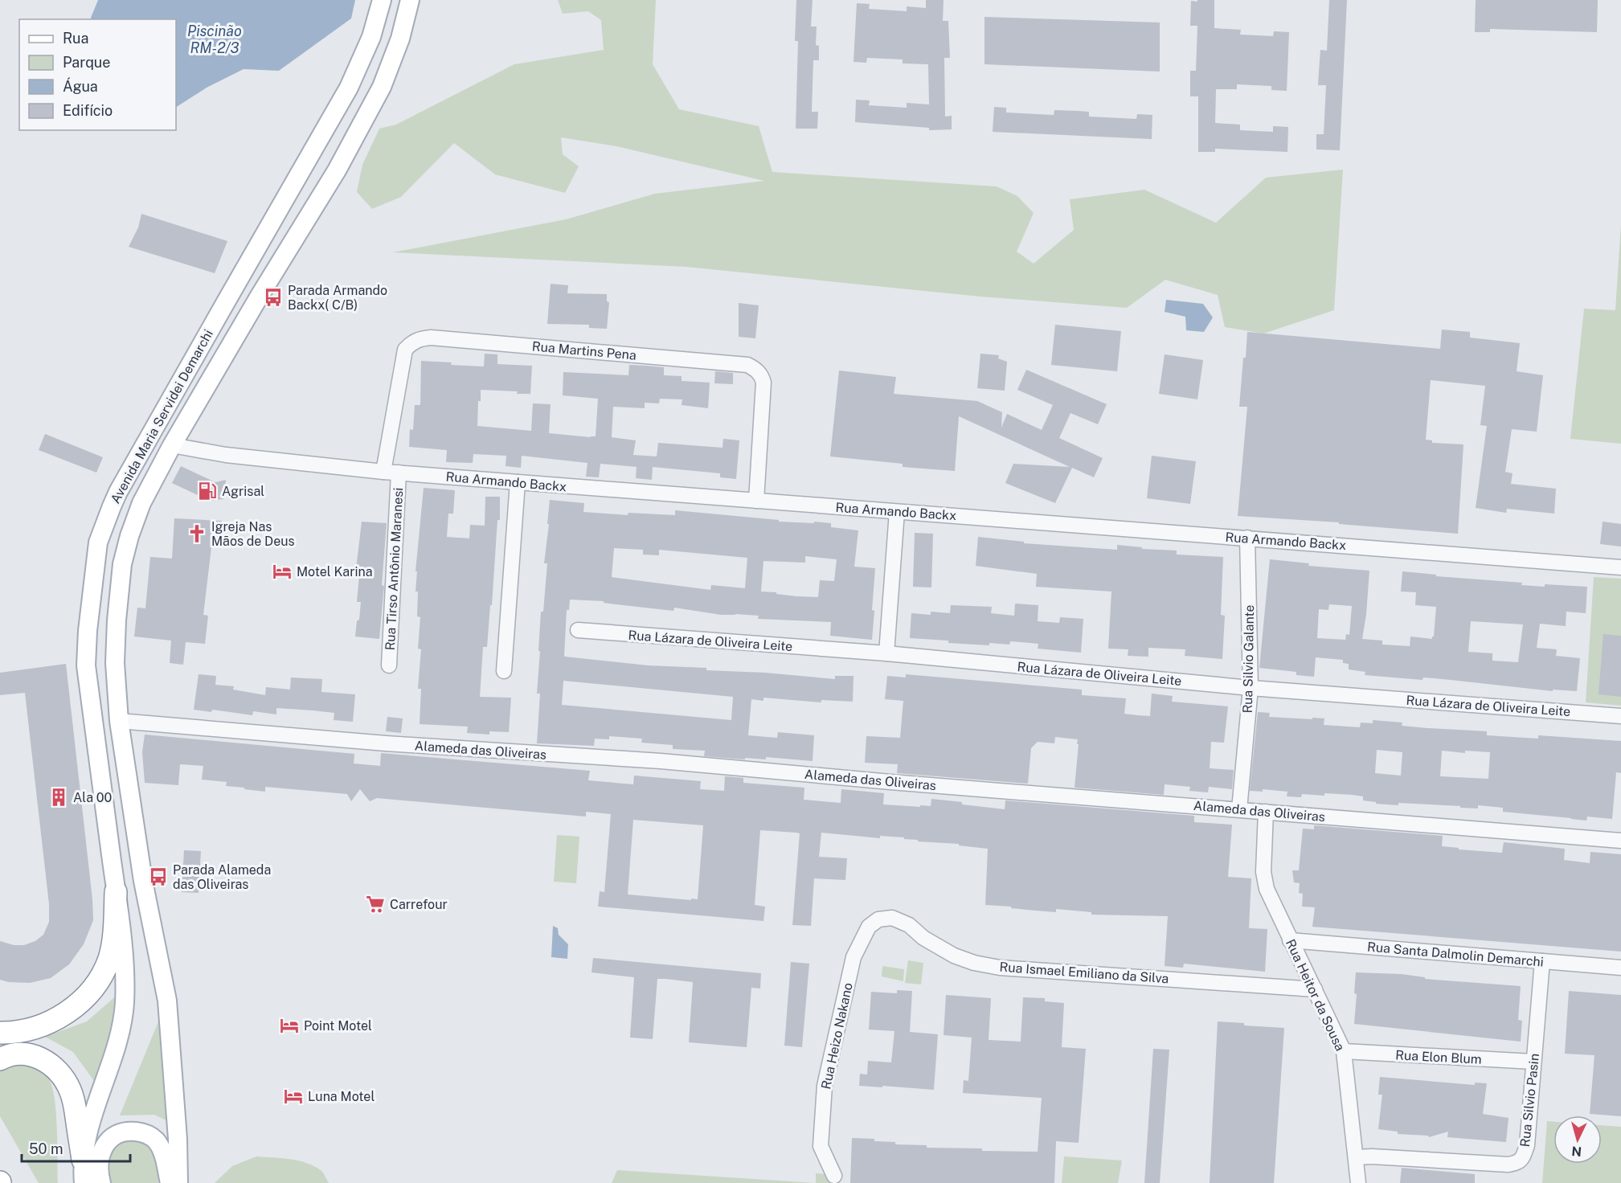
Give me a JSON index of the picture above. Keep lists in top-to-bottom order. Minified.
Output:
{"streets":{"main road":["Avenida Maria Servidei Demarchi"],"street":["Rua Martins Pena","Rua Armando Backx","Rua Tirso Antônio Maranesi","Rua Lázara de Oliveira Leite","Rua Silvio Galante","Alameda das Oliveiras","Rua Santa Dalmolin Demarchi","Rua Ismael Emiliano da Silva","Rua Heitor da Sousa","Rua Heizo Nakano","Rua Elon Blum","Rua Silvio Pasin"]},"crossings":[["Rua Martins Pena","Rua Armando Backx"],["Avenida Maria Servidei Demarchi","Rua Armando Backx"],["Avenida Maria Servidei Demarchi","Alameda das Oliveiras"],["Rua Armando Backx","Rua Tirso Antônio Maranesi"],["Rua Armando Backx","Rua Silvio Galante"],["Rua Lázara de Oliveira Leite","Rua Silvio Galante"],["Rua Silvio Galante","Alameda das Oliveiras"],["Alameda das Oliveiras","Rua Heitor da Sousa"],["Rua Santa Dalmolin Demarchi","Rua Heitor da Sousa"],["Rua Santa Dalmolin Demarchi","Rua Silvio Pasin"],["Rua Ismael Emiliano da Silva","Rua Heitor da Sousa"],["Rua Ismael Emiliano da Silva","Rua Heizo Nakano"],["Rua Heitor da Sousa","Rua Elon Blum"],["Rua Heitor da Sousa","Rua Silvio Pasin"],["Rua Elon Blum","Rua Silvio Pasin"]],"water":["Piscinão RM-2/3"],"places":{"bus stop":["Parada Armando Backx( C/B)","Parada Alameda das Oliveiras"],"fuel station":["Agrisal"],"church":["Igreja Nas Mãos de Deus"],"hotel":["Motel Karina","Point Motel","Luna Motel"],"building":["Ala 00"],"supermarket":["Carrefour"]},"legend":["Rua","Parque","Água","Edifício"],"scale_bar":"50 m","north":"bottom"}
